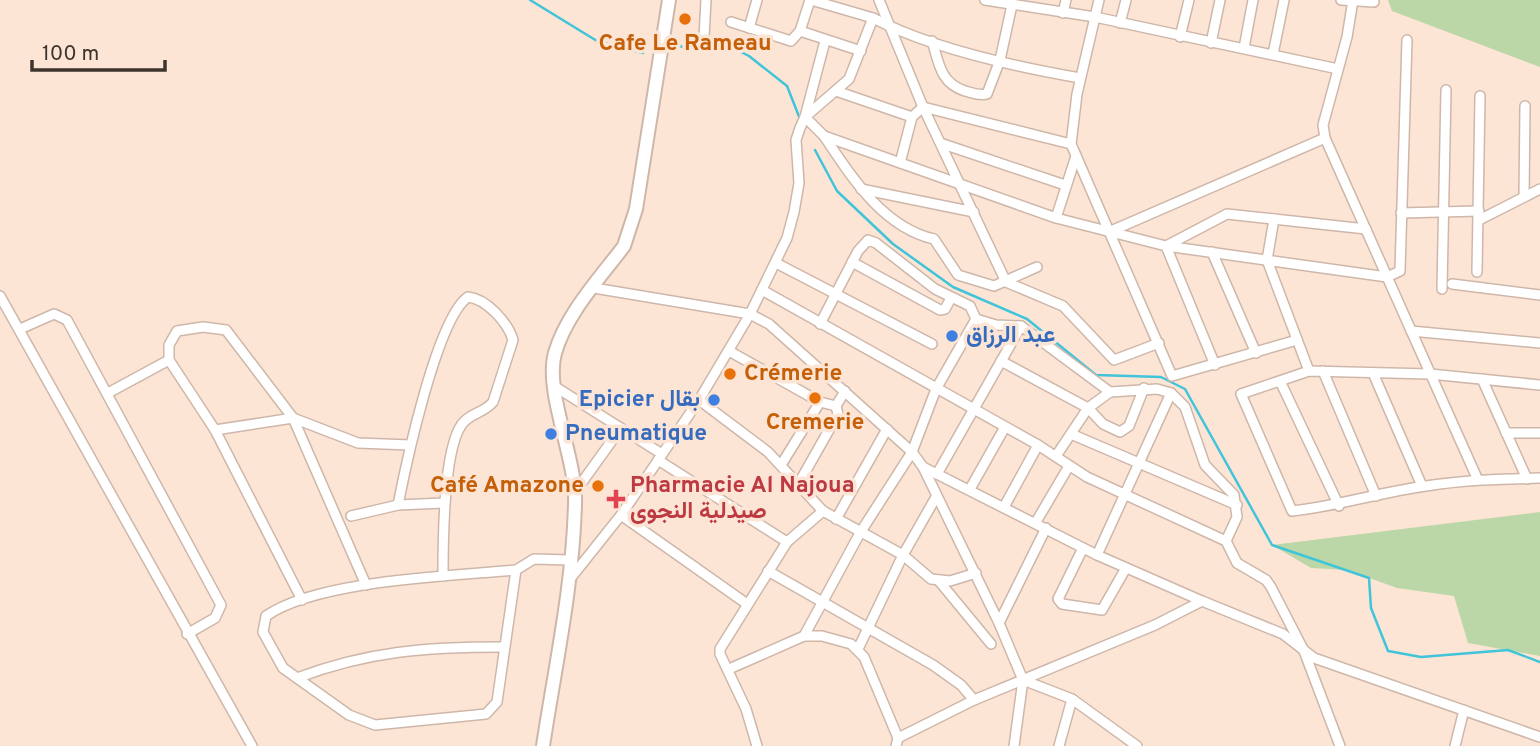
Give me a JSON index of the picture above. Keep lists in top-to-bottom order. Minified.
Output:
{"places":{"other":["Cafe Le Rameau","عبد الرزاق","Crémerie","Cremerie","Epicier بقال","Pneumatique","Café Amazone"],"health":["Pharmacie Al Najoua صيدلية النجوى"]},"scale_bar":"100 m"}
